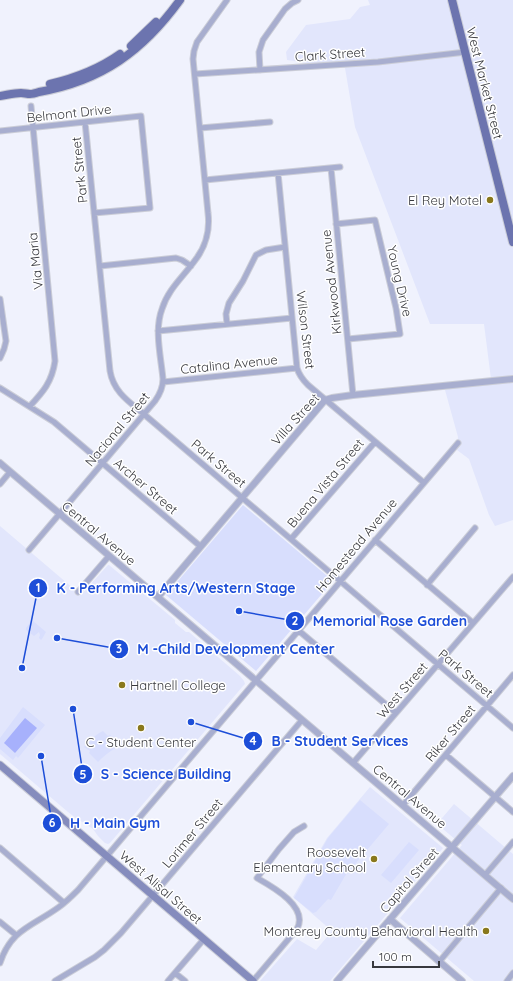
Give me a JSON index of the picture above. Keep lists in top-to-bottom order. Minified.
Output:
{"streets":{"main road":["West Market Street","West Alisal Street"],"street":["Clark Street","Belmont Drive","Park Street","Via Maria","Young Drive","Kirkwood Avenue","Wilson Street","Catalina Avenue","Villa Street","Nacional Street","Buena Vista Street","Archer Street","Central Avenue","Homestead Avenue","West Street","Riker Street","Lorimer Street","Capitol Street"]},"crossings":[["Clark Street","West Market Street"],["Clark Street","Nacional Street"],["Belmont Drive","Park Street"],["Belmont Drive","Via Maria"],["Park Street","Villa Street"],["Park Street","Nacional Street"],["Park Street","Buena Vista Street"],["Park Street","Homestead Avenue"],["Park Street","West Street"],["Park Street","Riker Street"],["Via Maria","Archer Street"],["Young Drive","Kirkwood Avenue"],["Kirkwood Avenue","Villa Street"],["Wilson Street","Catalina Avenue"],["Wilson Street","Villa Street"],["Wilson Street","Buena Vista Street"],["Wilson Street","Homestead Avenue"],["Catalina Avenue","Nacional Street"],["Villa Street","Archer Street"],["Villa Street","Central Avenue"],["Nacional Street","Archer Street"],["Nacional Street","Central Avenue"],["Central Avenue","Homestead Avenue"],["Central Avenue","West Street"],["Central Avenue","Riker Street"],["Central Avenue","Lorimer Street"],["Central Avenue","Capitol Street"],["Homestead Avenue","West Alisal Street"],["Lorimer Street","West Alisal Street"]],"places":["El Rey Motel","Memorial Rose Garden","M -Child Development Center","K - Performing Arts/Western Stage","Hartnell College","S - Science Building","B - Student Services","C - Student Center","H - Main Gym","Roosevelt Elementary School","Monterey County Behavioral Health"],"scale_bar":"100 m"}
